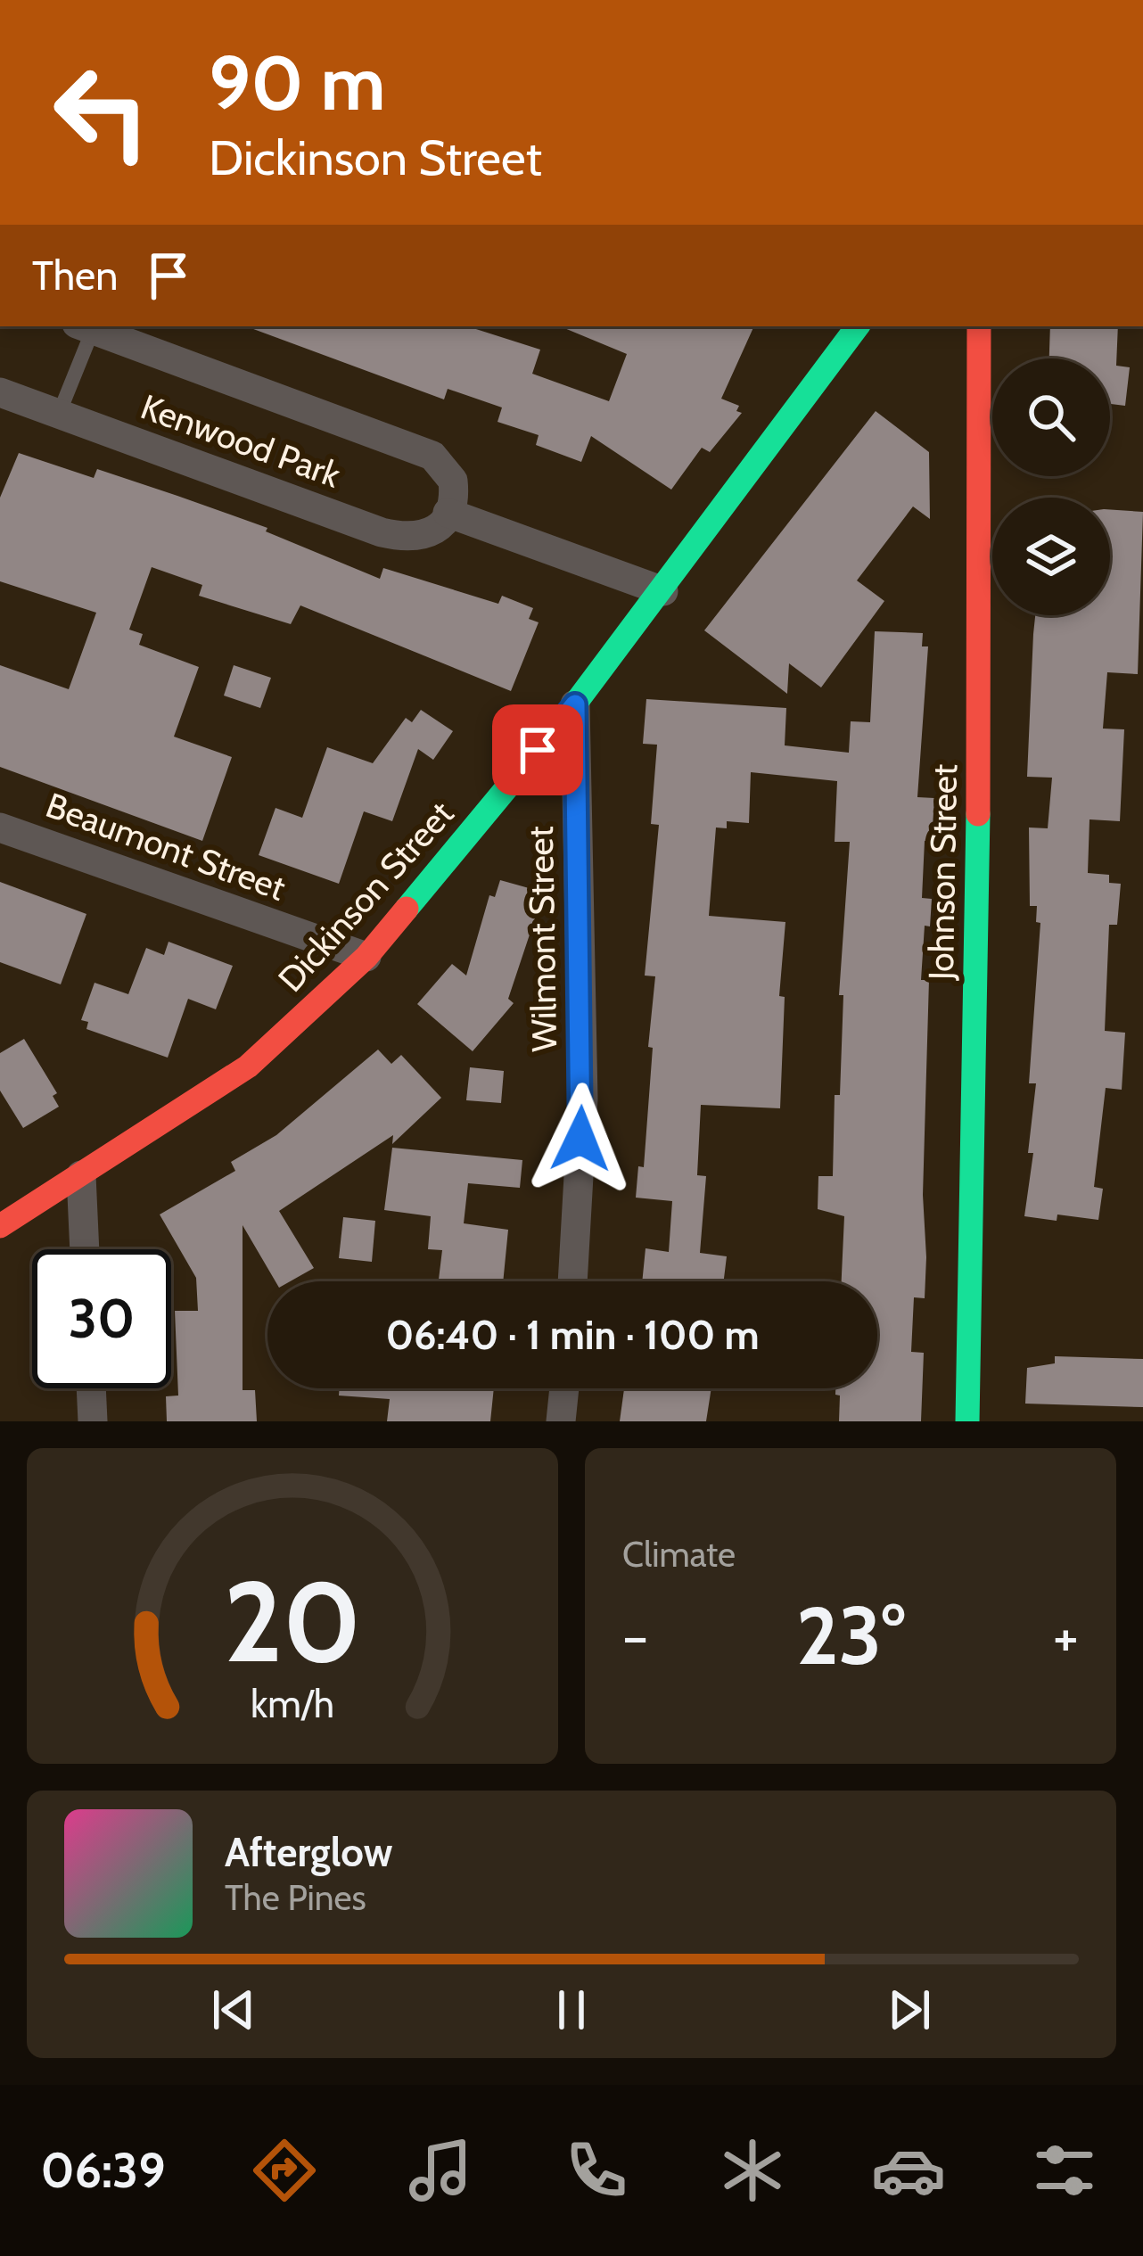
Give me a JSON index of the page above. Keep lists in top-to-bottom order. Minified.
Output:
{"streets":{"main road":["Johnson Street","Dickinson Street"],"street":["Kenwood Park","Beaumont Street","Wilmont Street"]},"crossings":[["Beaumont Street","Dickinson Street"],["Dickinson Street","Wilmont Street"]],"page":{"turn":["90 m","Dickinson Street"],"then":"Then","limit":"30","trip":"06:40 · 1 min · 100 m","tile":"Climate","heat":["−","23°","+"],"song":["Afterglow","The Pines"],"tabs":"06:39","gauge":["20","km/h"]}}
